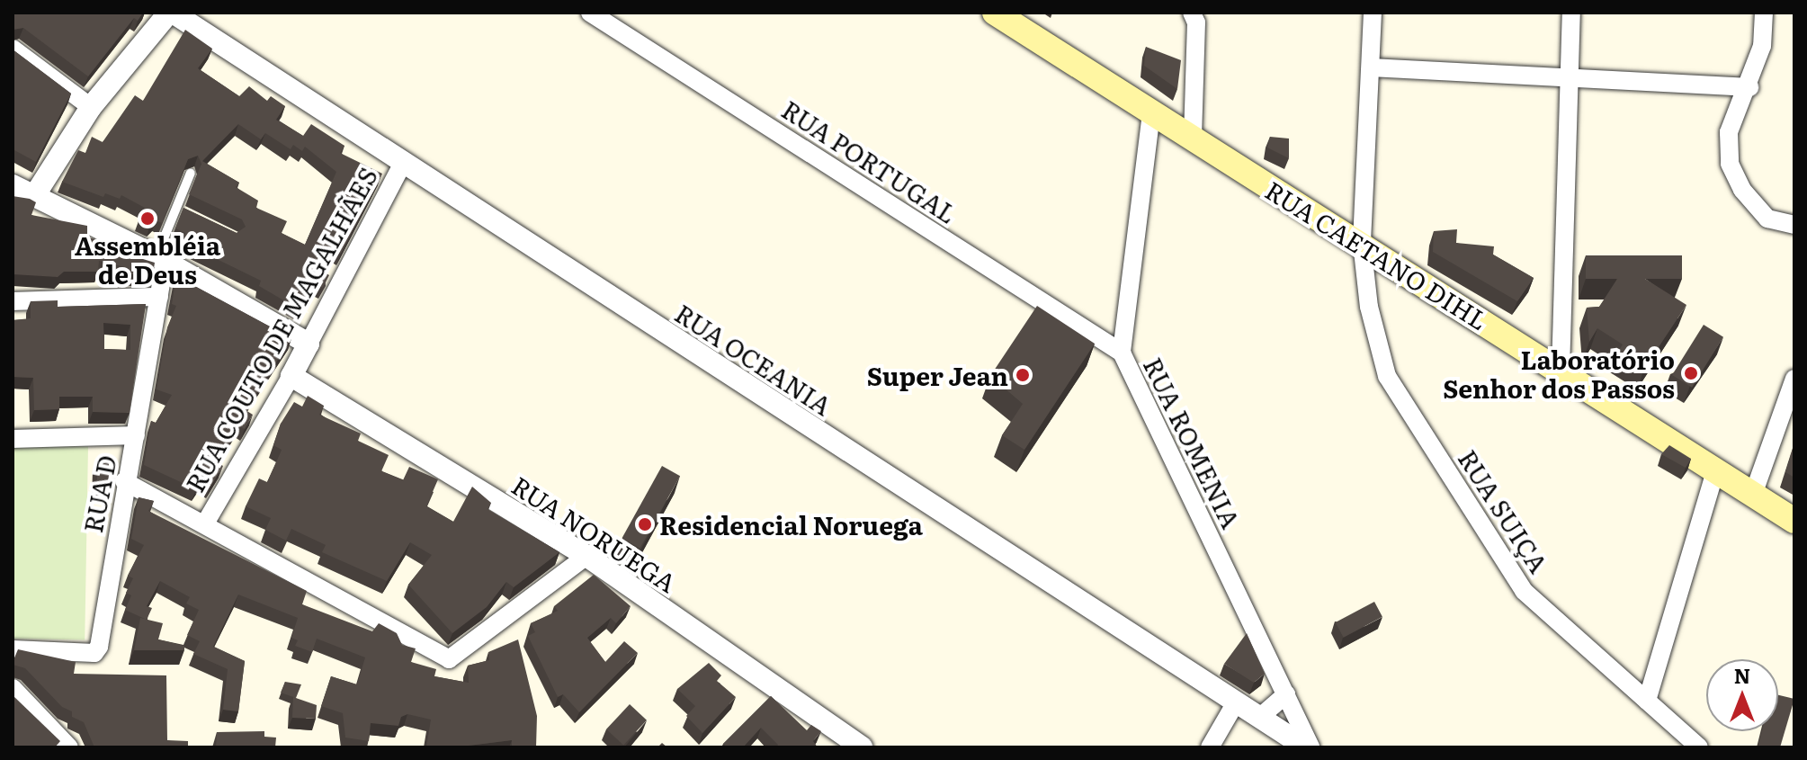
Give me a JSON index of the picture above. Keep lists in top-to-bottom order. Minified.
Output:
{"streets":{"main road":["RUA CAETANO DIHL"],"street":["RUA PORTUGAL","RUA COUTO DE MAGALHÃES","RUA OCEANIA","RUA ROMENIA","RUA D","RUA SUIÇA","RUA NORUEGA"]},"crossings":[["RUA PORTUGAL","RUA ROMENIA"],["RUA CAETANO DIHL","RUA ROMENIA"],["RUA CAETANO DIHL","RUA SUIÇA"],["RUA COUTO DE MAGALHÃES","RUA OCEANIA"],["RUA COUTO DE MAGALHÃES","RUA D"],["RUA COUTO DE MAGALHÃES","RUA NORUEGA"],["RUA OCEANIA","RUA ROMENIA"]],"places":["Assembléia de Deus","Laboratório Senhor dos Passos","Super Jean","Residencial Noruega"],"north":"top"}
